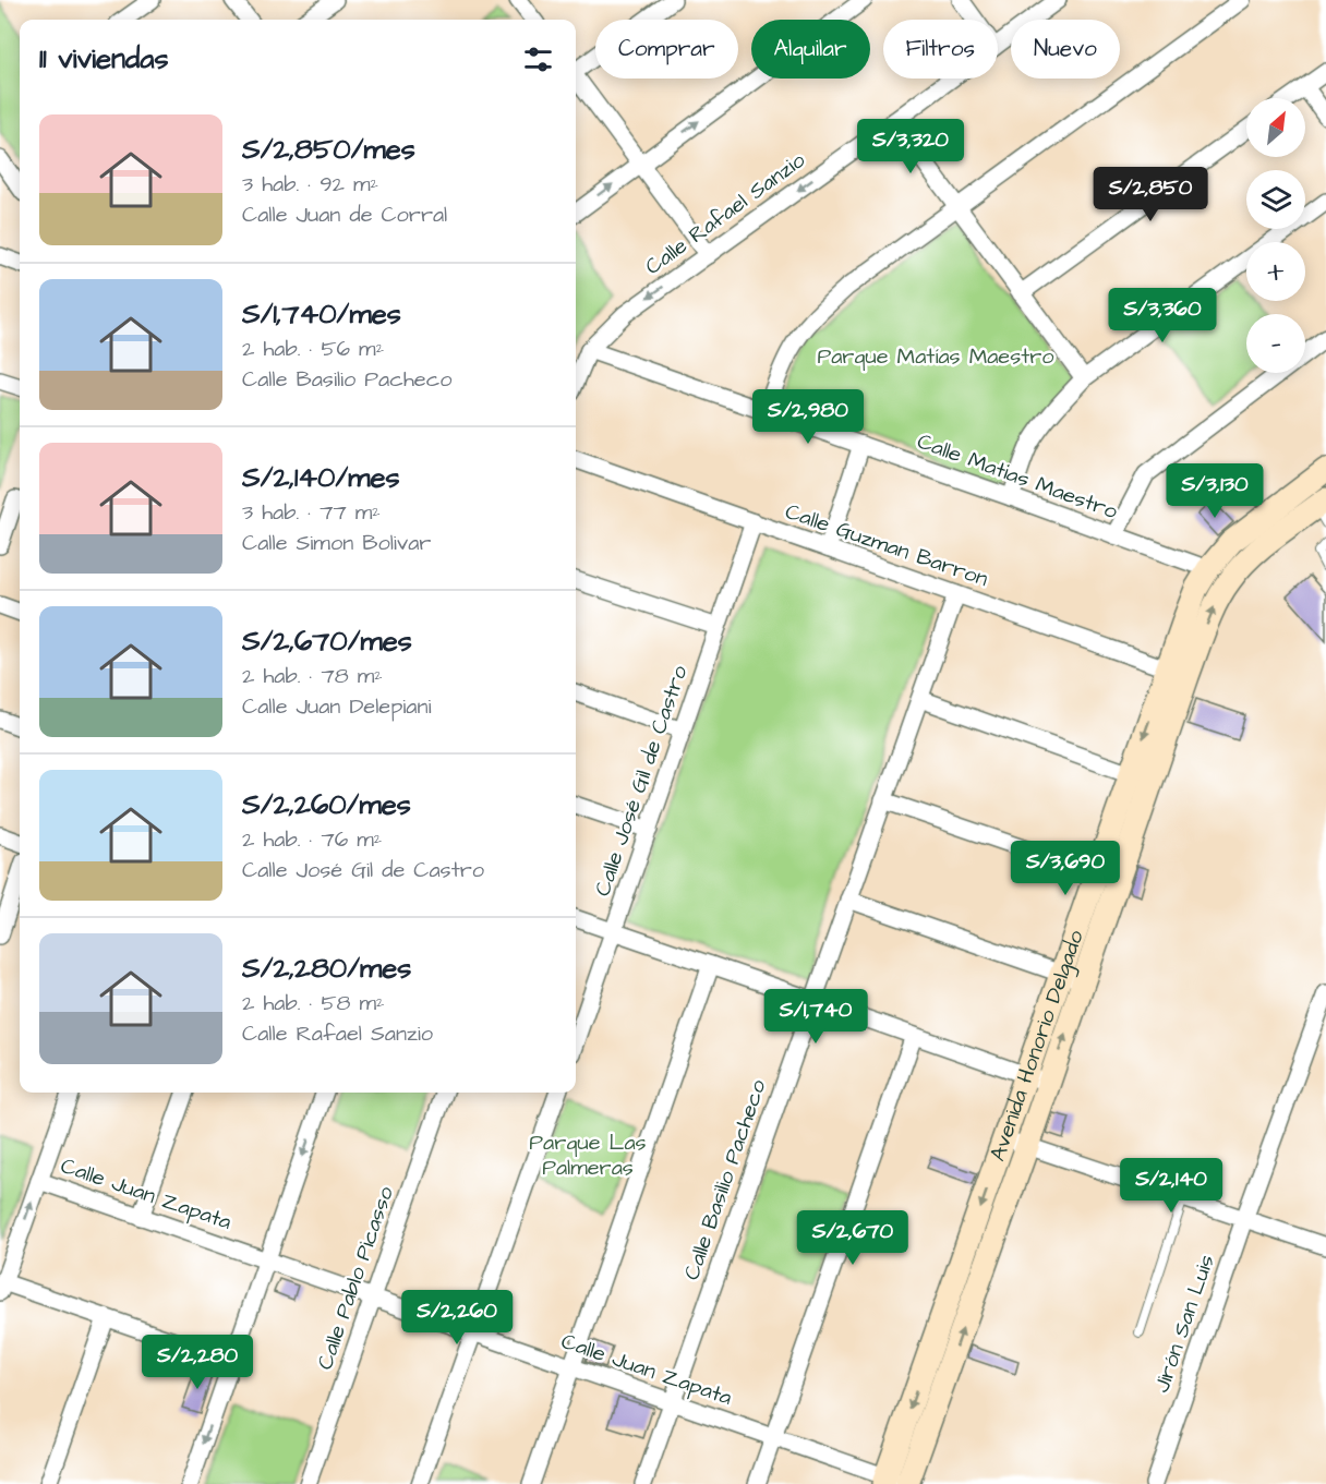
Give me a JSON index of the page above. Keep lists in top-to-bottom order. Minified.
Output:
{"streets":{"street":["Calle Rafael Sanzio","Calle Matias Maestro","Calle Guzman Barron","Calle José Gil de Castro","Avenida Honorio Delgado","Calle Basilio Pacheco","Calle Juan Zapata","Calle Pablo Picasso","Jirón San Luis"]},"crossings":[["Calle Rafael Sanzio","Calle Matias Maestro"],["Calle Matias Maestro","Avenida Honorio Delgado"],["Calle Guzman Barron","Calle José Gil de Castro"],["Calle Guzman Barron","Avenida Honorio Delgado"],["Calle Guzman Barron","Calle Basilio Pacheco"],["Avenida Honorio Delgado","Calle Juan Zapata"],["Calle Basilio Pacheco","Calle Juan Zapata"],["Calle Juan Zapata","Calle Pablo Picasso"]],"parks":["Parque Matías Maestro","Parque Las Palmeras"],"north":"top right","page":{"chip":["Comprar","Alquilar","Filtros","Nuevo"],"heading":"11 viviendas","map_buttons":["+","−"],"list":[{"name":"S/2,850/mes","note":"3 hab. · 92 m² · Calle Juan de Corral"},{"name":"S/1,740/mes","note":"2 hab. · 56 m² · Calle Basilio Pacheco"},{"name":"S/2,140/mes","note":"3 hab. · 77 m² · Calle Simon Bolivar"},{"name":"S/2,670/mes","note":"2 hab. · 78 m² · Calle Juan Delepiani"},{"name":"S/2,260/mes","note":"2 hab. · 76 m² · Calle José Gil de Castro"},{"name":"S/2,280/mes","note":"2 hab. · 58 m² · Calle Rafael Sanzio"}],"price":["S/3,320","S/2,850","S/3,360","S/2,980","S/3,130","S/3,690","S/1,740","S/2,140","S/2,670","S/2,260","S/2,280"]}}
